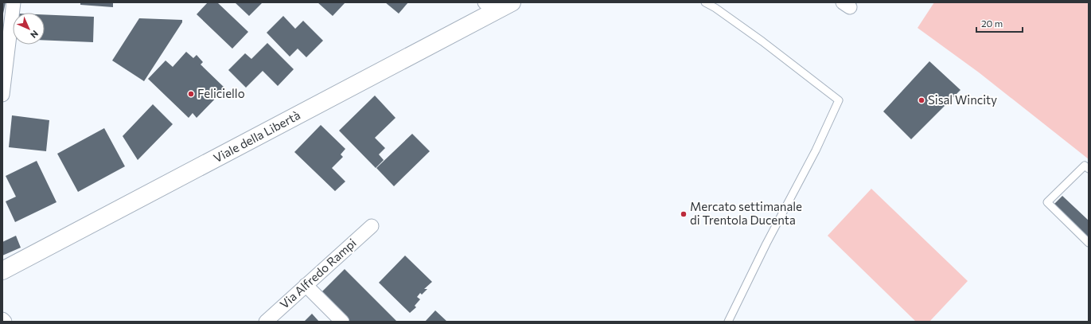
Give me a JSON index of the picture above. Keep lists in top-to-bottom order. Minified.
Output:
{"streets":{"main road":["Viale della Libertà"],"street":["Via Alfredo Rampi"]},"places":["Feliciello","Sisal Wincity","Mercato settimanale di Trentola Ducenta"],"scale_bar":"20 m","north":"bottom right"}
